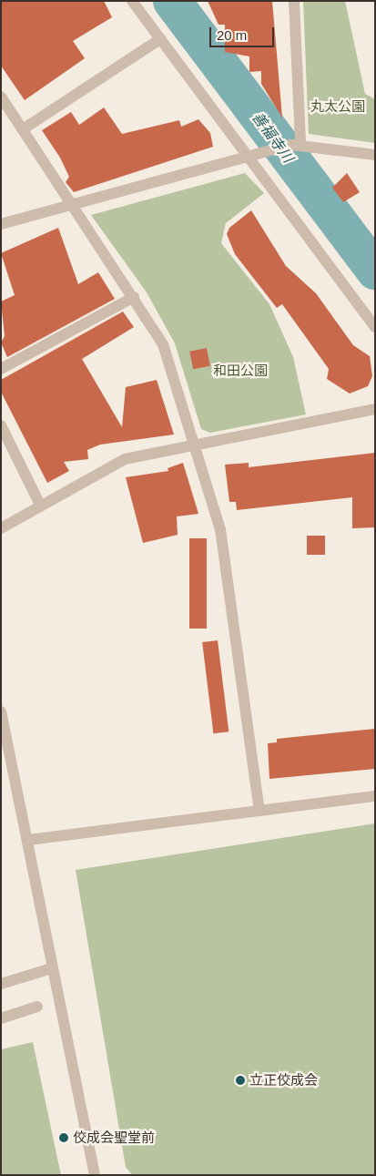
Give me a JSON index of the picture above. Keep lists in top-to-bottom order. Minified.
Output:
{"water":["善福寺川"],"parks":["丸太公園","和田公園"],"places":["立正佼成会","佼成会聖堂前"],"scale_bar":"20 m"}
